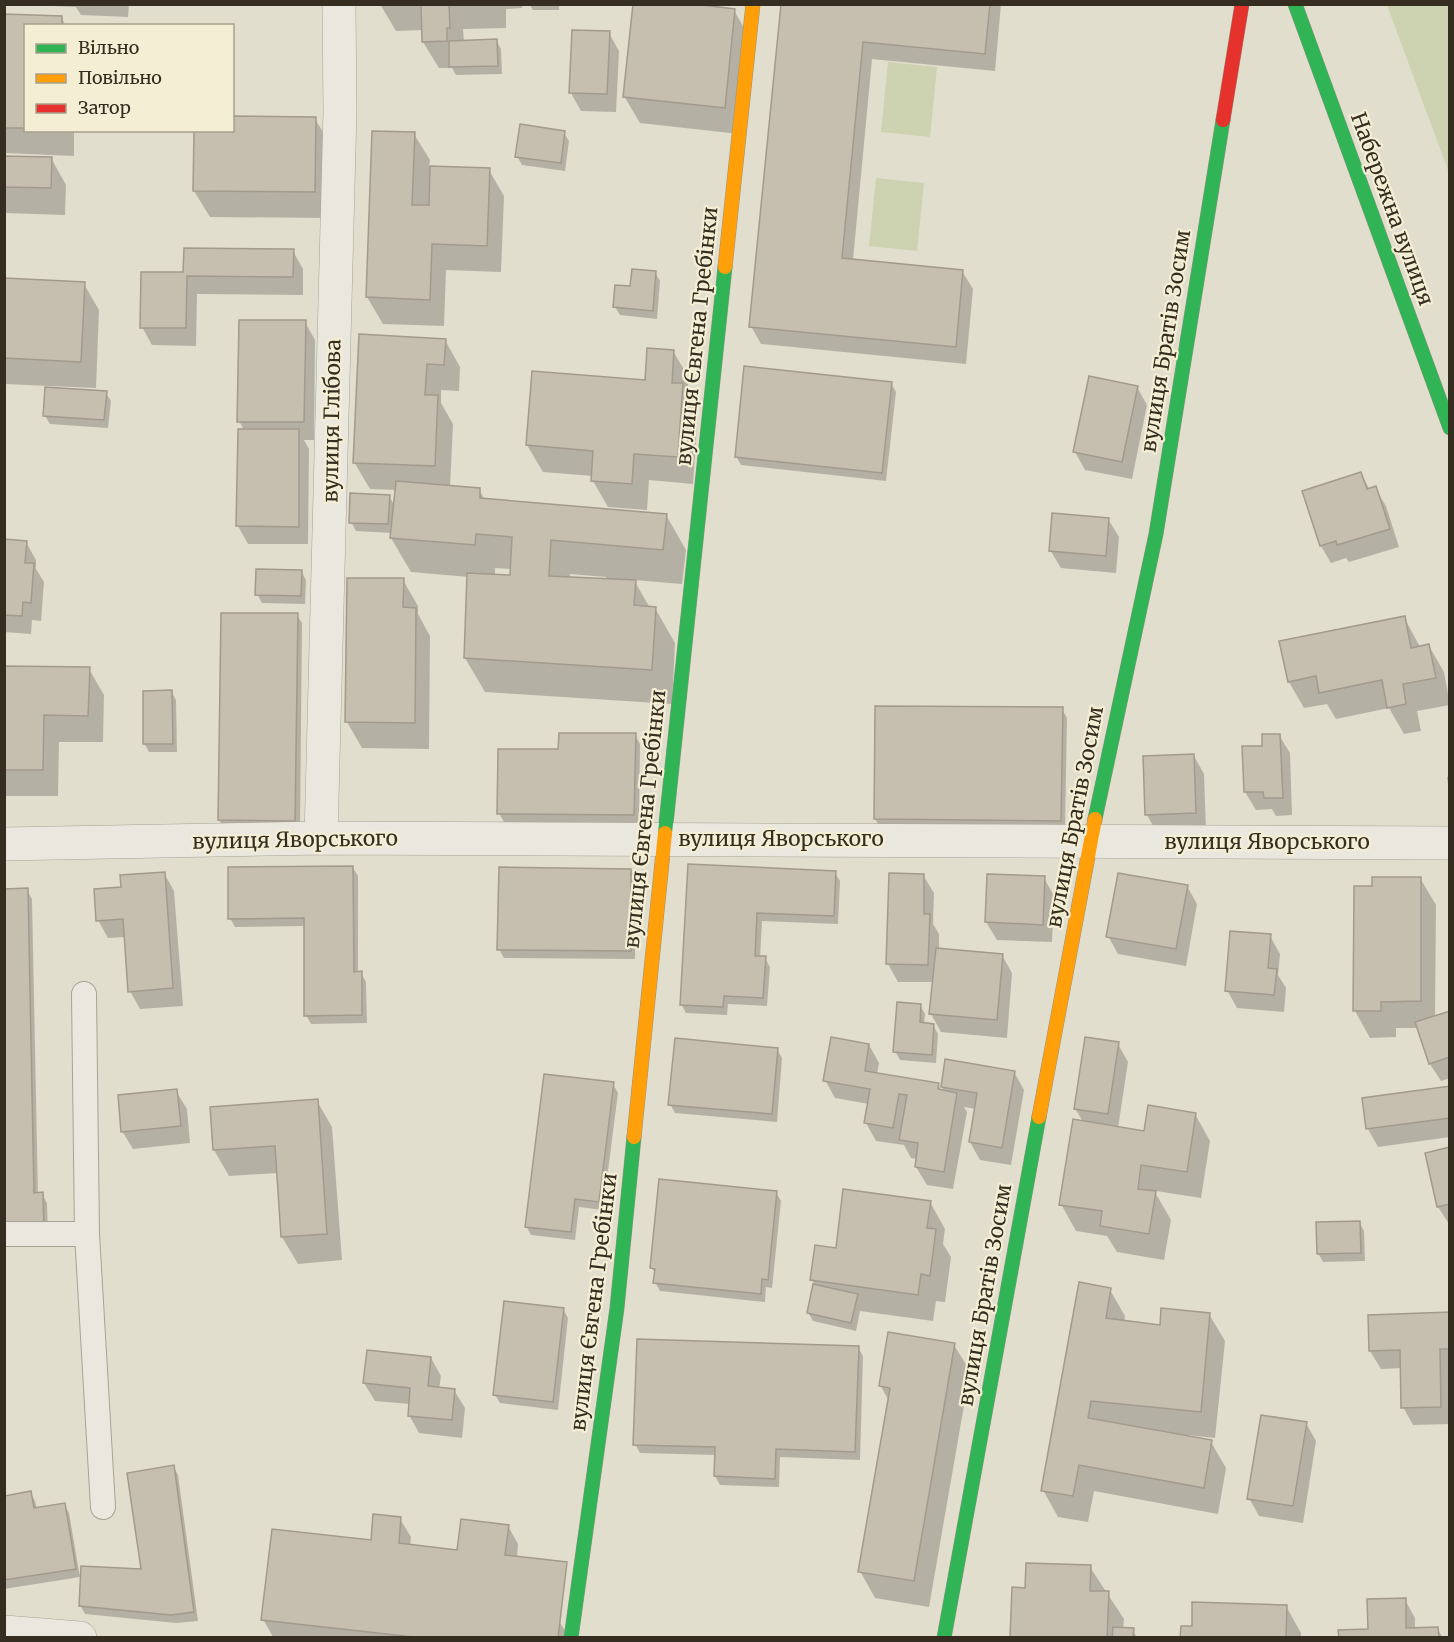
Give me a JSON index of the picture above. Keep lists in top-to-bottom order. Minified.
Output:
{"streets":{"street":["Набережна вулиця","вулиця Євгена Гребінки","вулиця Братів Зосим","вулиця Глібова","вулиця Яворського"]},"crossings":[["вулиця Євгена Гребінки","вулиця Яворського"],["вулиця Братів Зосим","вулиця Яворського"],["вулиця Глібова","вулиця Яворського"]],"legend":["Вільно","Повільно","Затор"]}
